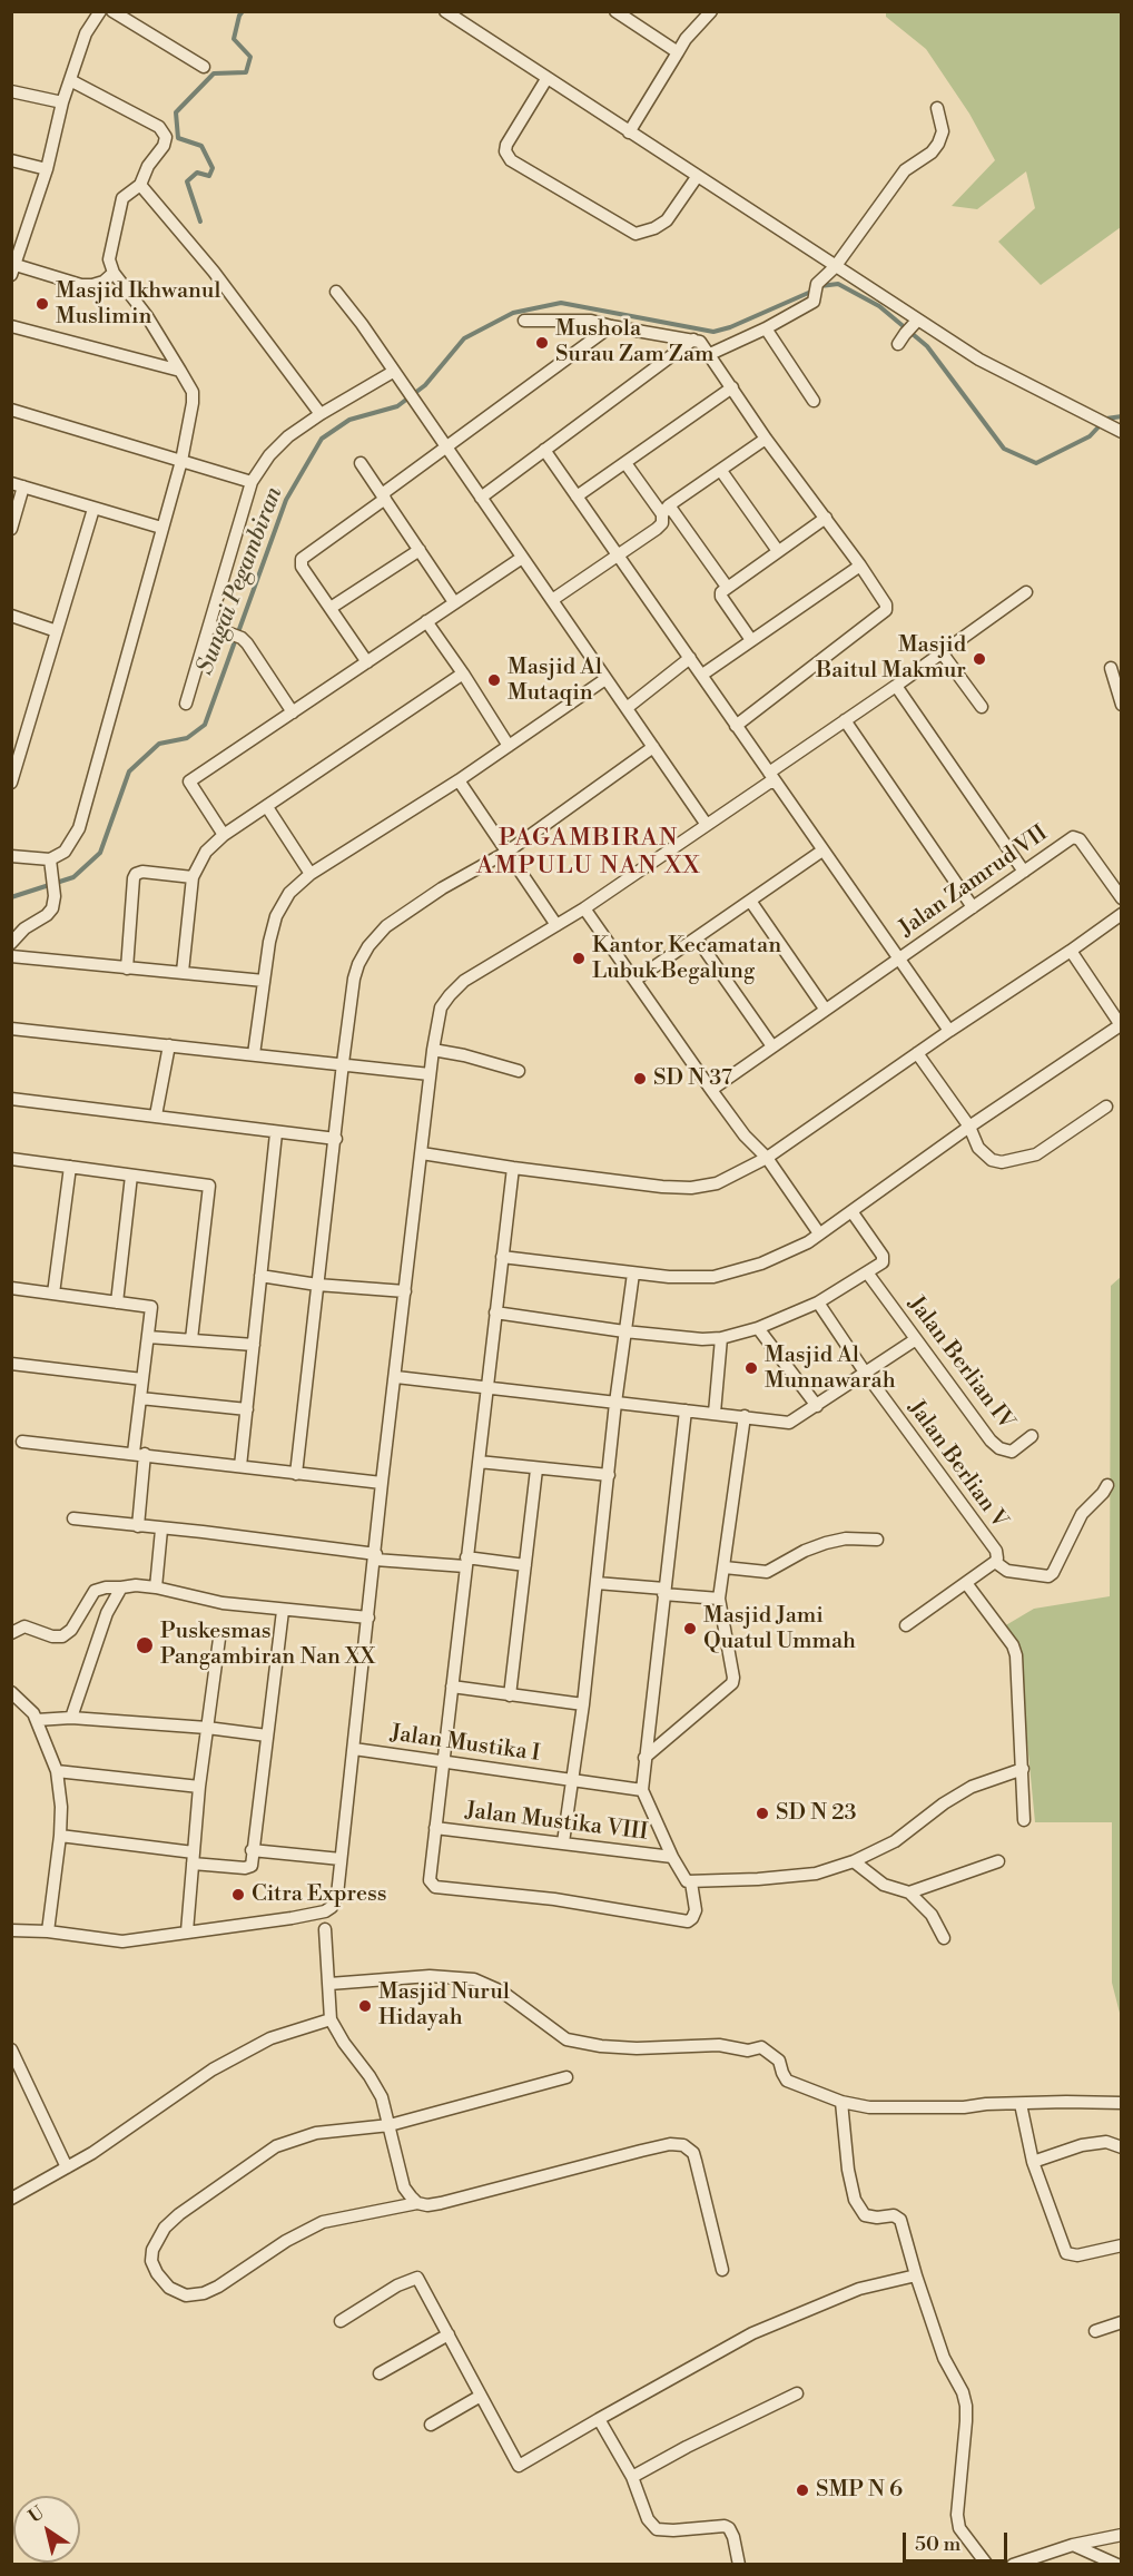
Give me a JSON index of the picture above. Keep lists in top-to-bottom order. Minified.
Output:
{"streets":{"street":["Jalan Zamrud VII","Jalan Berlian IV","Jalan Berlian V","Jalan Mustika I","Jalan Mustika VIII"]},"districts":["PAGAMBIRAN AMPULU NAN XX"],"water":["Sungai Pegambiran"],"places":["Masjid Ikhwanul Muslimin","Mushola Surau Zam Zam","Masjid Baitul Makmur","Masjid Al Mutaqin","Kantor Kecamatan Lubuk Begalung","SD N 37","Masjid Al Munnawarah","Masjid Jami Quatul Ummah","Puskesmas Pangambiran Nan XX","SD N 23","Citra Express","Masjid Nurul Hidayah","SMP N 6"],"scale_bar":"50 m","north":"top left"}
